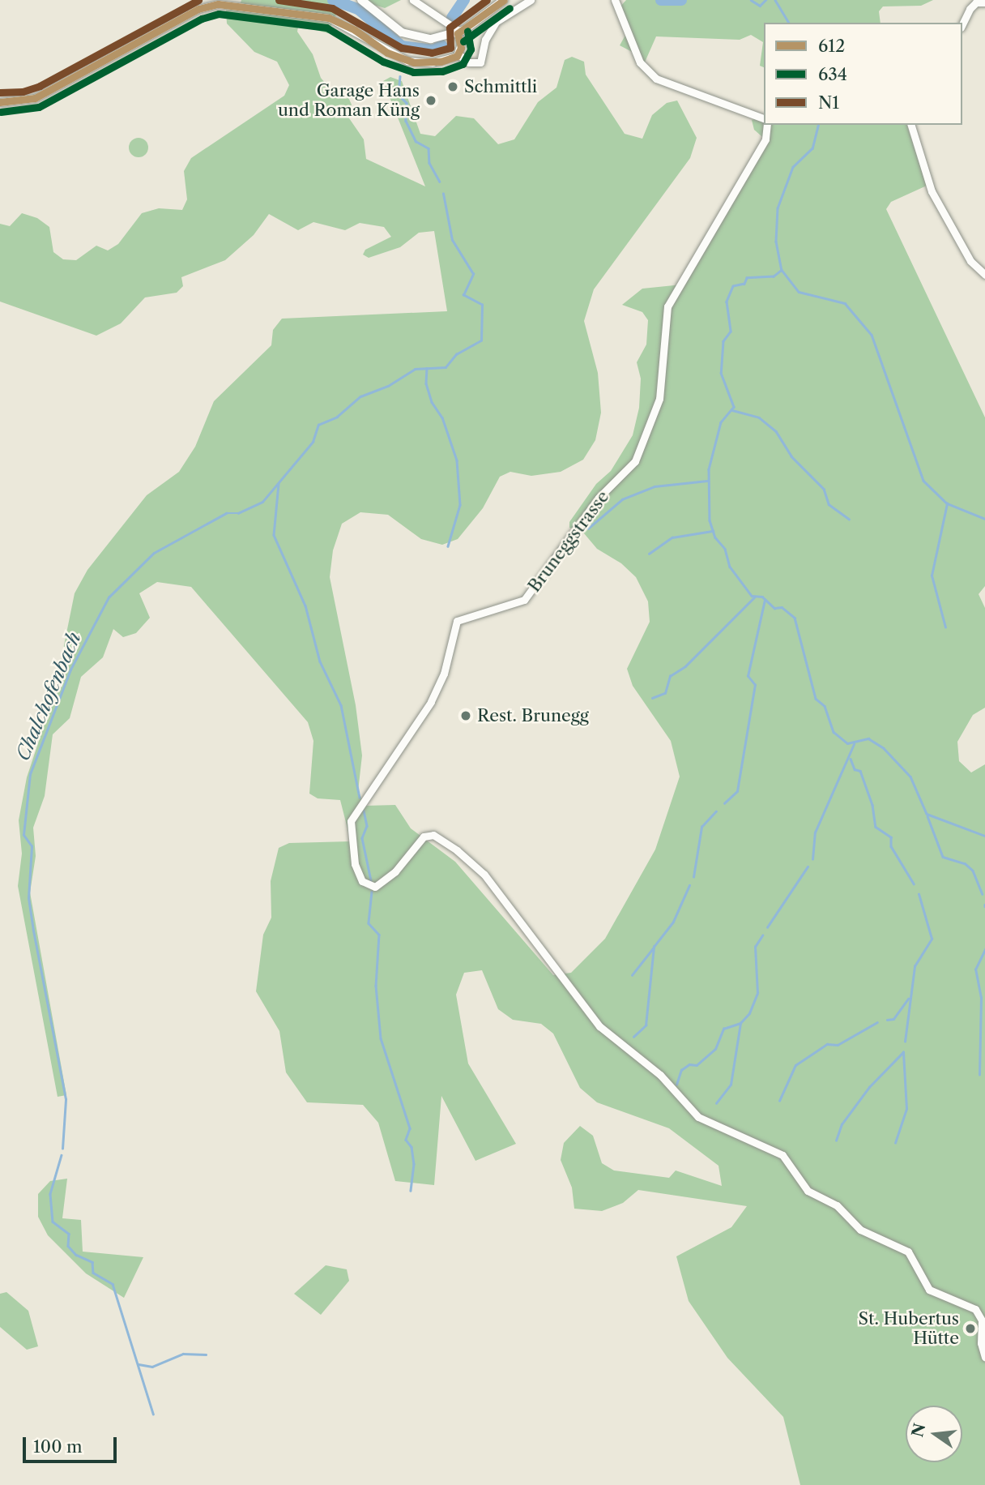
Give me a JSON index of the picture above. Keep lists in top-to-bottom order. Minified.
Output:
{"streets":{"street":["Bruneggstrasse"]},"water":["Chalchofenbach"],"places":["Schmittli","Garage Hans und Roman Küng","Rest. Brunegg","St. Hubertus Hütte"],"lines":["transit line 612","transit line N1","transit line 634"],"legend":["612","634","N1"],"scale_bar":"100 m","north":"left"}
